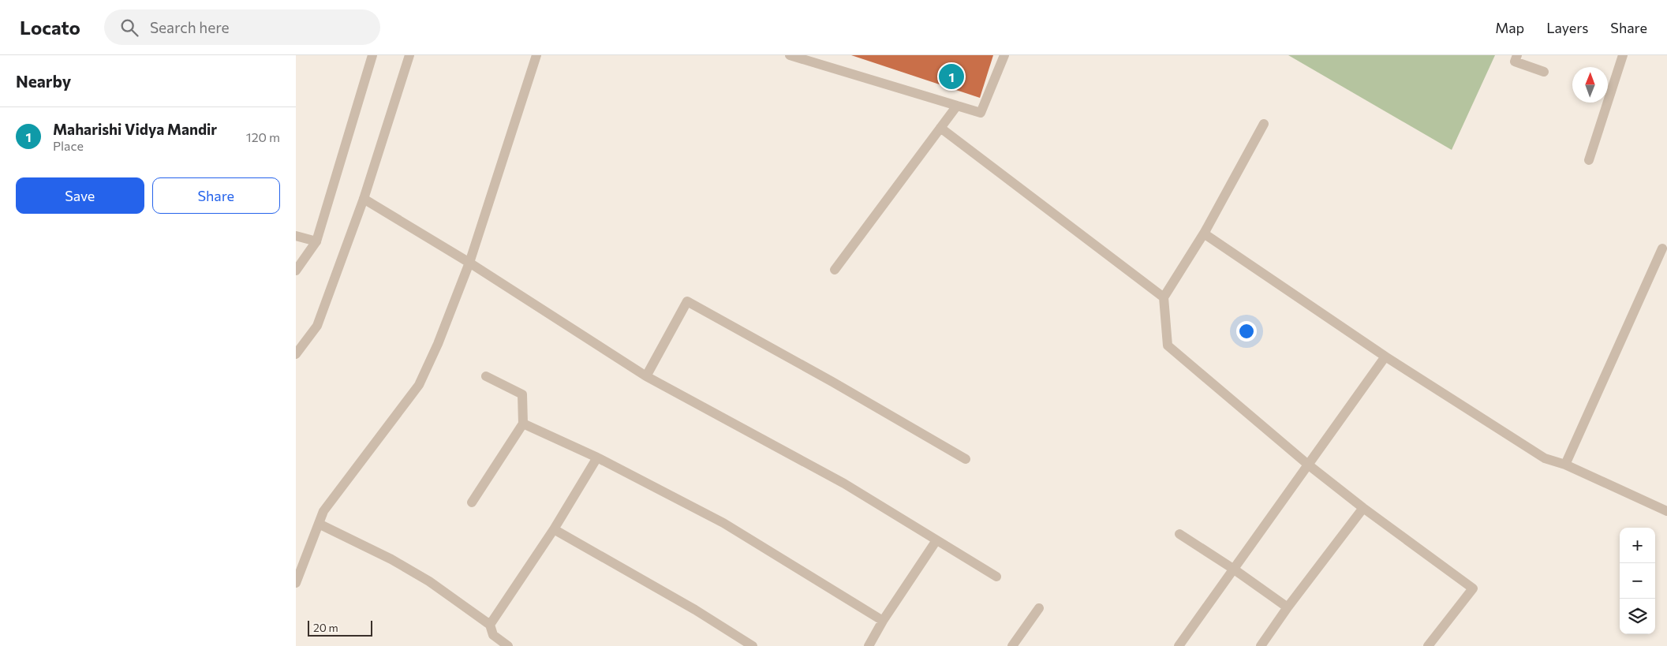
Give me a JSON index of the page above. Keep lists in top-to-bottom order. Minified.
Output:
{"scale_bar":"20 m","north":"top","page":{"header":"Locato","search":"Search here","nav":["Map","Layers","Share"],"heading":"Nearby","pins":"1","list":[{"mark":"1","name":"Maharishi Vidya Mandir","note":"Place","value":"120 m"}],"buttons":["Save","Share"],"map_buttons":["+","−"],"scale":"20 m"}}
